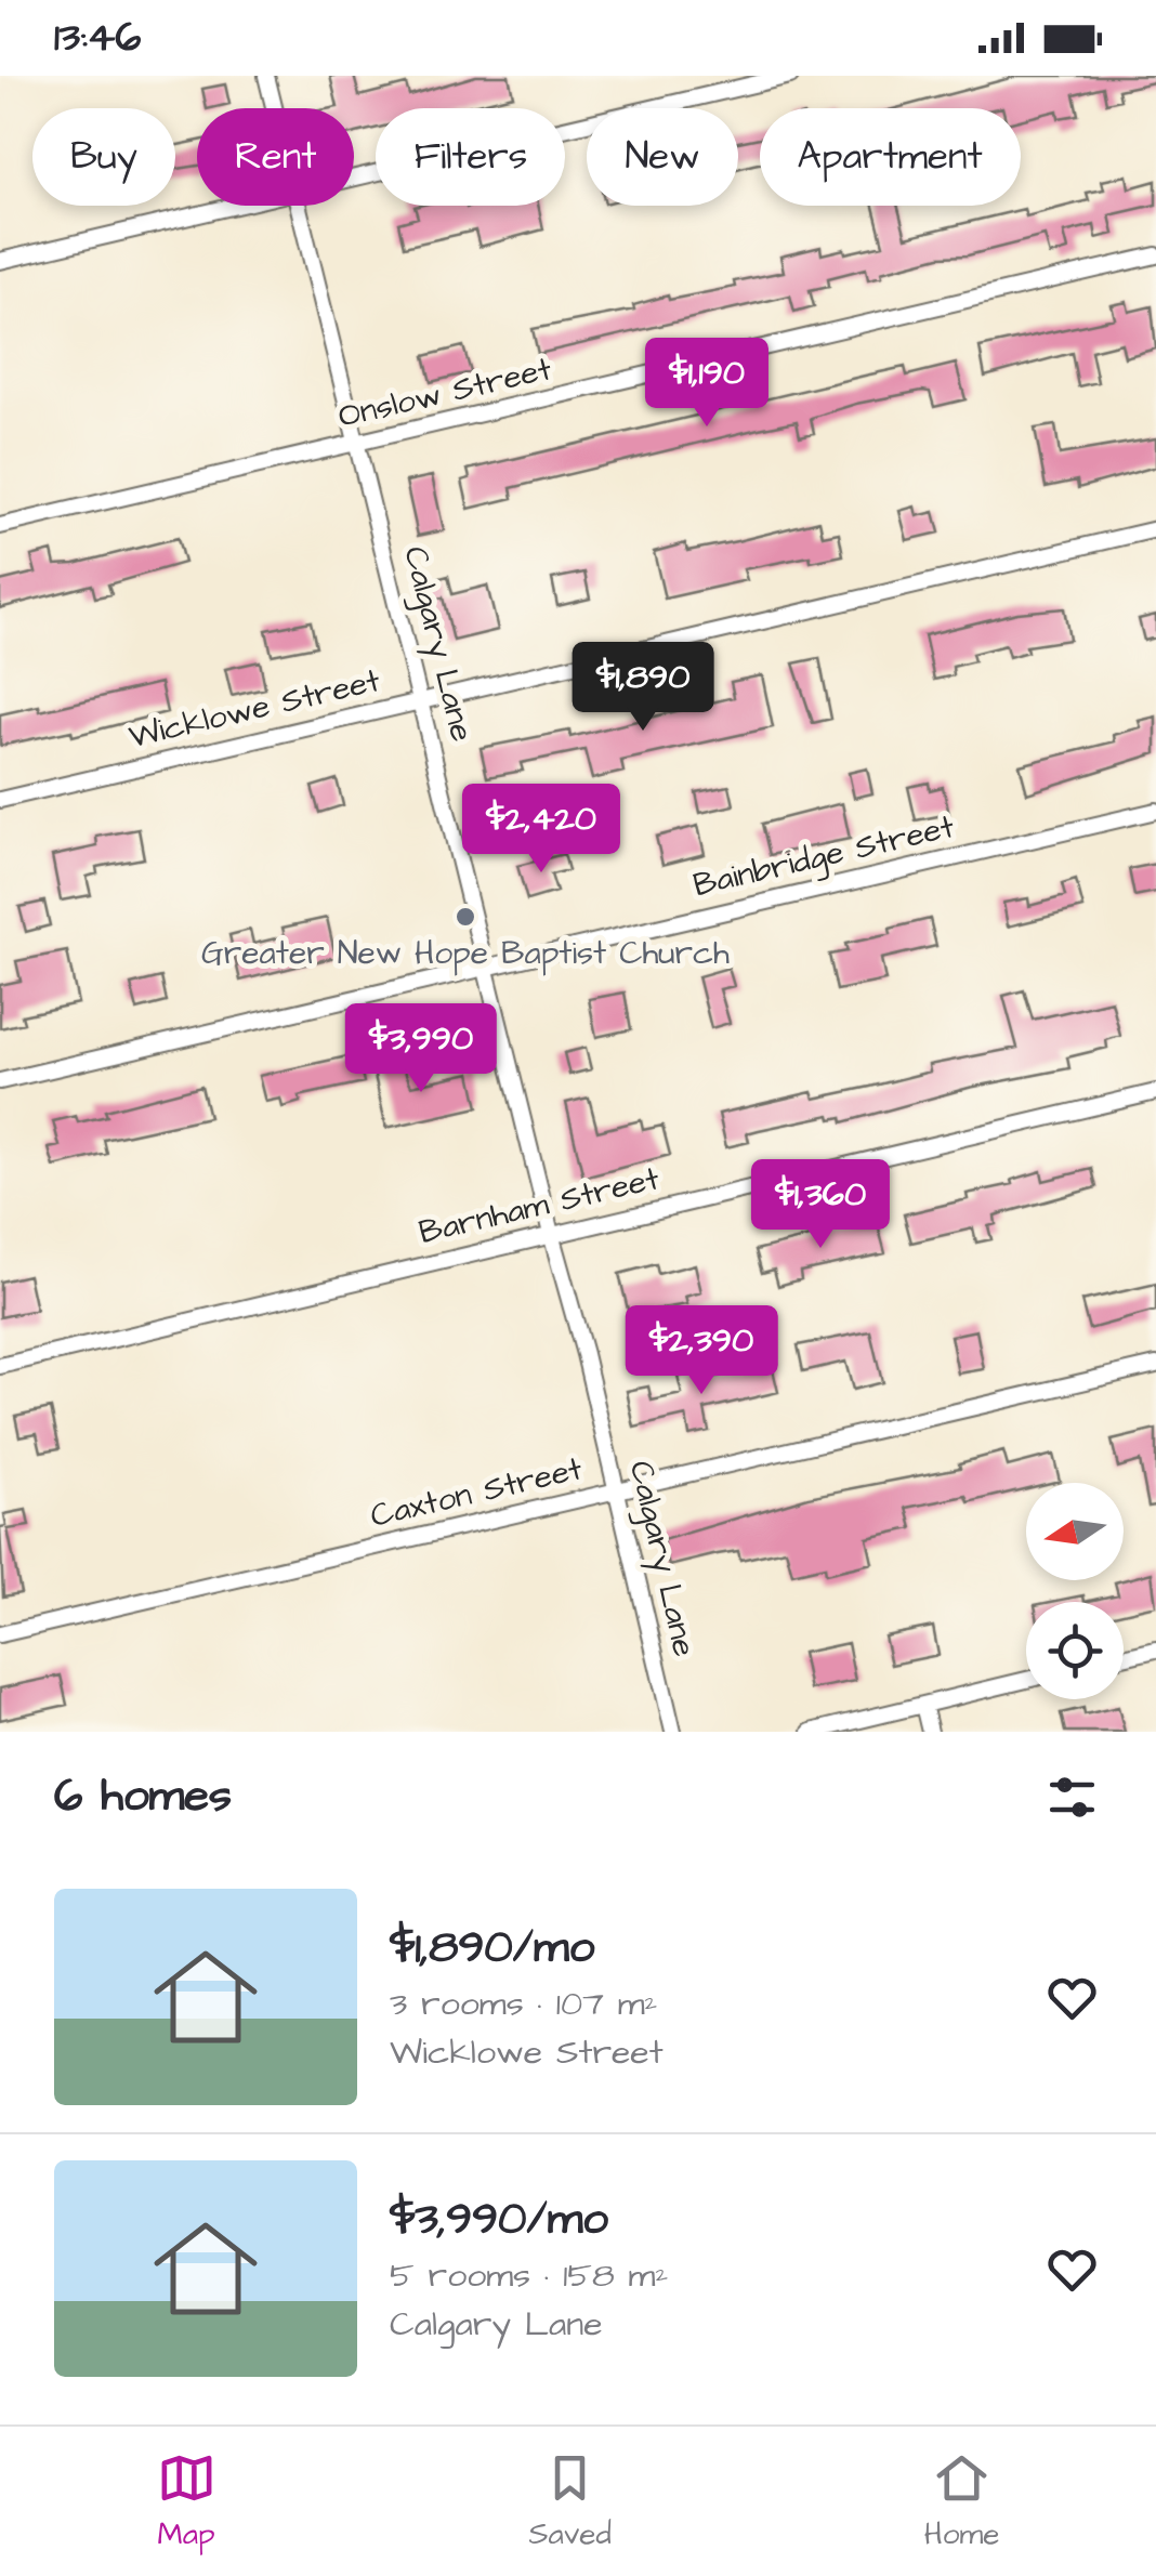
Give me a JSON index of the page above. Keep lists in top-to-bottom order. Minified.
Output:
{"streets":{"street":["Onslow Street","Calgary Lane","Wicklowe Street","Bainbridge Street","Barnham Street","Caxton Street"]},"crossings":[["Onslow Street","Calgary Lane"],["Calgary Lane","Wicklowe Street"],["Calgary Lane","Bainbridge Street"],["Calgary Lane","Barnham Street"],["Calgary Lane","Caxton Street"]],"places":["Greater New Hope Baptist Church"],"north":"left","page":{"status":"13:46","chip":["Buy","Rent","Filters","New","Apartment"],"price":["$1,190","$1,890","$2,420","$3,990","$1,360","$2,390"],"heading":"6 homes","list":[{"name":"$1,890/mo","note":"3 rooms · 107 m² · Wicklowe Street"},{"name":"$3,990/mo","note":"5 rooms · 158 m² · Calgary Lane"}],"tabs":["Map","Saved","Home"]}}
